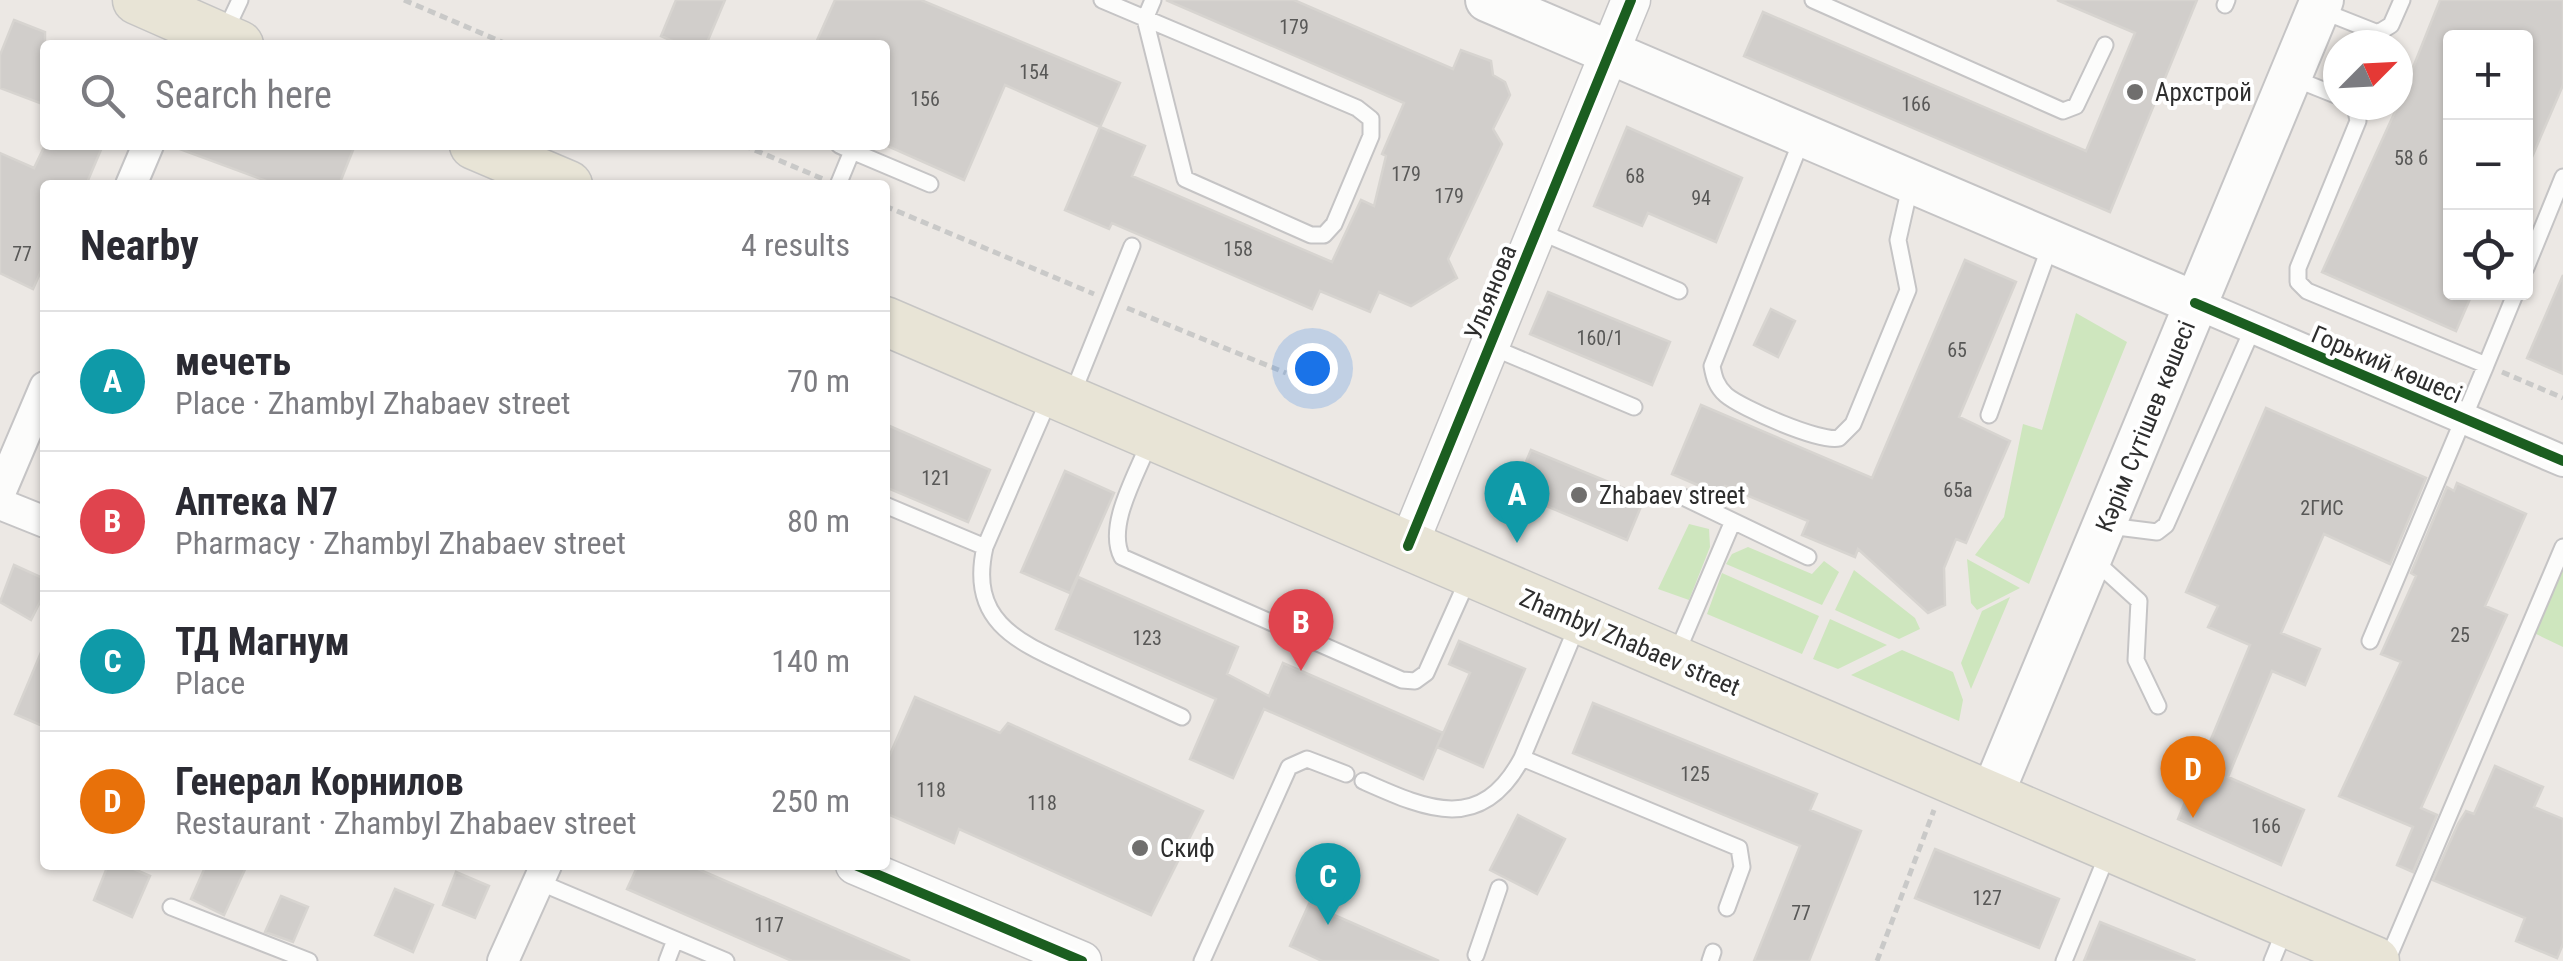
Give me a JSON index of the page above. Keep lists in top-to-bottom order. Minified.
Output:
{"streets":{"main road":["Горький көшесі","Кәрім Сүтішев көшесі","Zhambyl Zhabaev street"],"street":["Ульянова"]},"crossings":[["Ульянова","Горький көшесі"],["Ульянова","Zhambyl Zhabaev street"],["Горький көшесі","Кәрім Сүтішев көшесі"],["Кәрім Сүтішев көшесі","Zhambyl Zhabaev street"]],"places":["Архстрой","Zhabaev street","Скиф"],"house_numbers":["179","154","156","166","58 б","179","68","179","94","158","77","160/1","65","121","65а","2ГИС","25","123","125","118","118","166","127","77","117"],"north":"top right","page":{"map_buttons":["+","−"],"search":"Search here","heading":["Nearby","4 results"],"list":[{"mark":"A","name":"мечеть","note":"Place · Zhambyl Zhabaev street","value":"70 m"},{"mark":"B","name":"Аптека N7","note":"Pharmacy · Zhambyl Zhabaev street","value":"80 m"},{"mark":"C","name":"ТД Магнум","note":"Place","value":"140 m"},{"mark":"D","name":"Генерал Корнилов","note":"Restaurant · Zhambyl Zhabaev street","value":"250 m"}],"pins":["A","B","D","C"]}}
